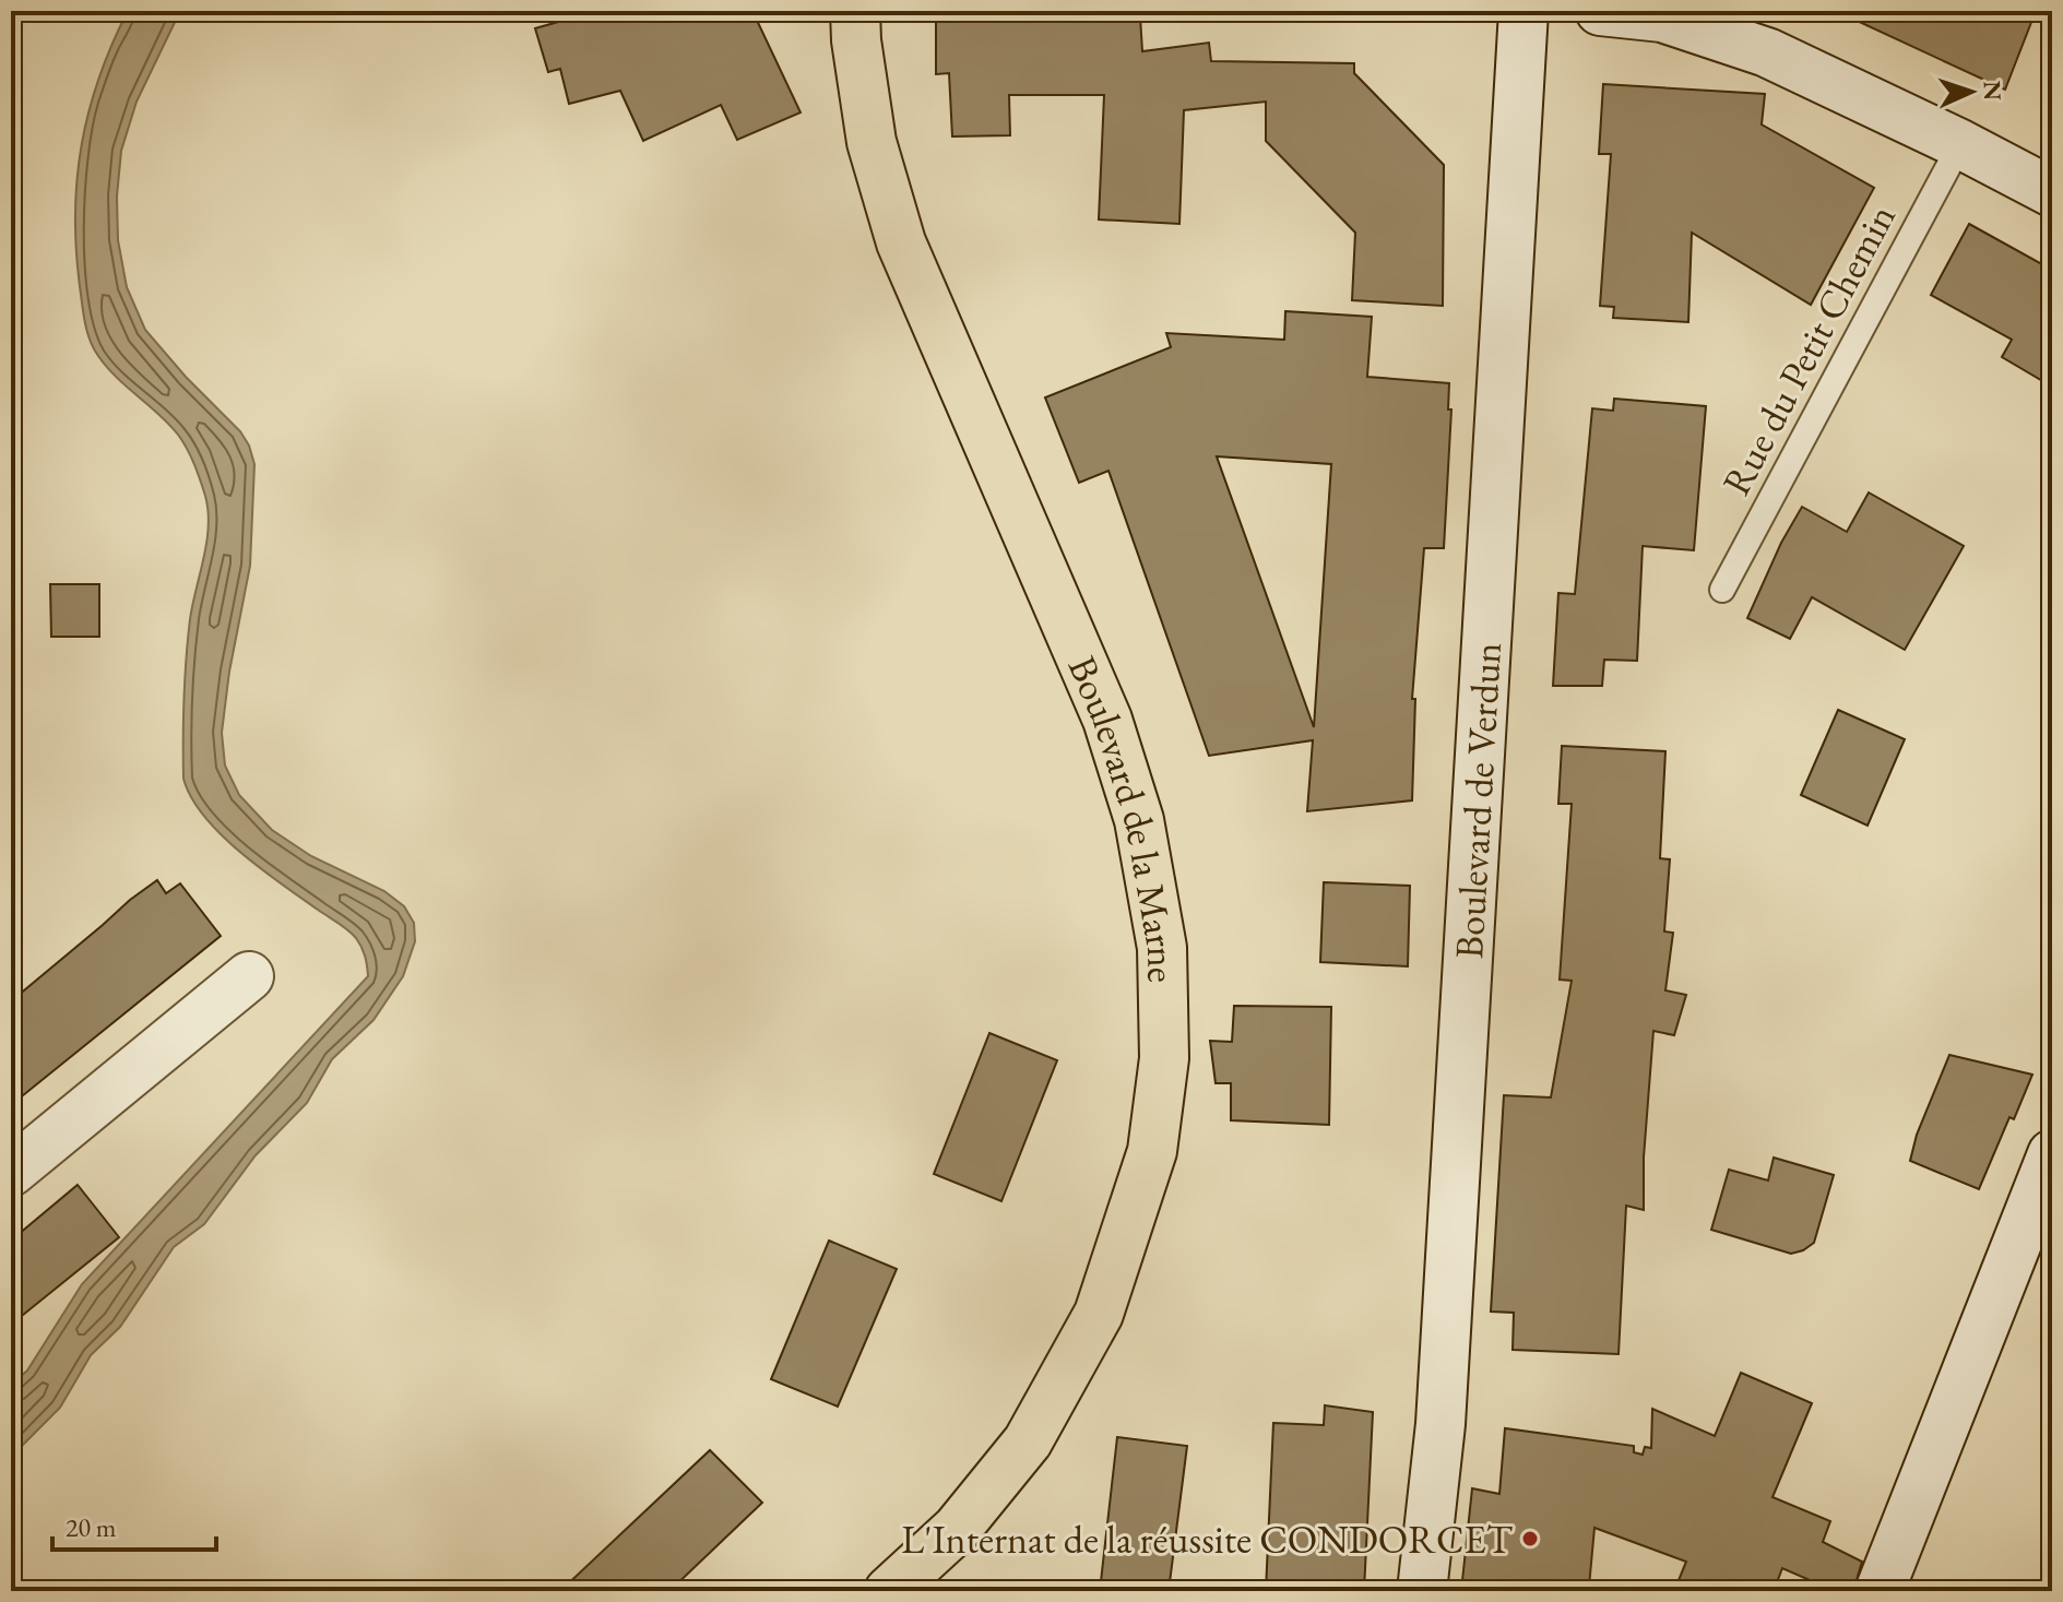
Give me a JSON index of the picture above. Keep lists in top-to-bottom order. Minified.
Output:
{"streets":{"main road":["Boulevard de Verdun","Boulevard de la Marne"],"lane":["Rue du Petit Chemin"]},"places":["L'Internat de la réussite CONDORCET"],"scale_bar":"20 m","north":"right"}
